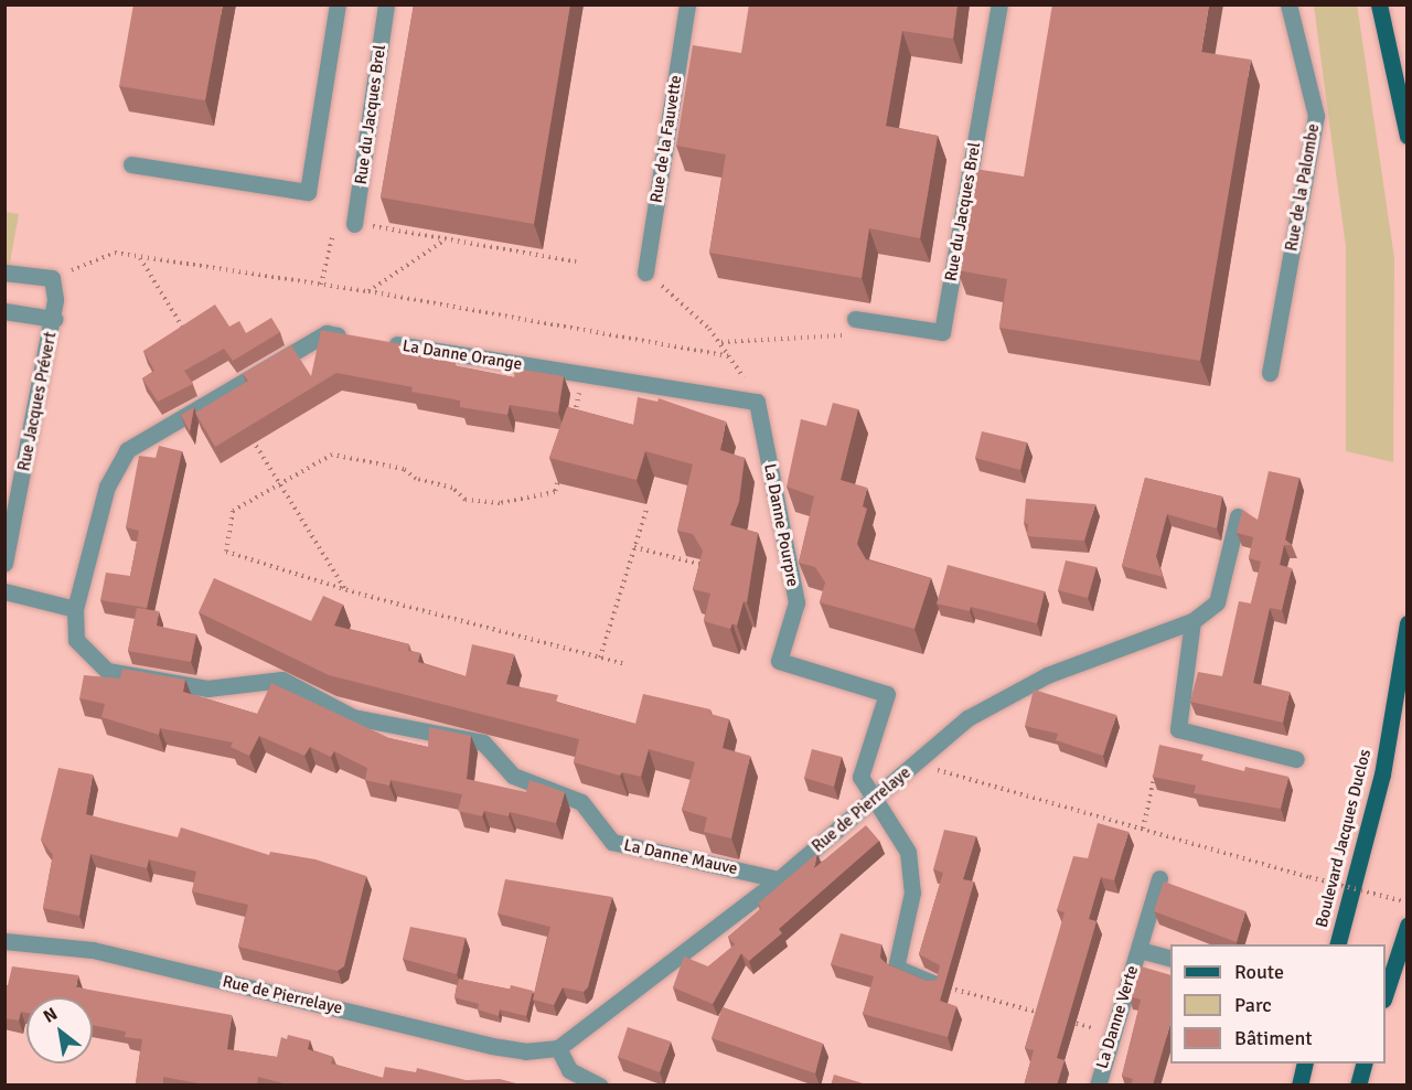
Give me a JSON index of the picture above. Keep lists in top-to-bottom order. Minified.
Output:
{"streets":{"main road":["Boulevard Jacques Duclos"],"street":["Rue du Jacques Brel","Rue de la Fauvette","Rue de la Palombe","La Danne Orange","Rue Jacques Prévert","La Danne Pourpre","Rue de Pierrelaye","La Danne Mauve","La Danne Verte"]},"crossings":[["La Danne Orange","La Danne Pourpre"],["La Danne Pourpre","Rue de Pierrelaye"],["Rue de Pierrelaye","La Danne Mauve"]],"legend":["Route","Parc","Bâtiment"],"north":"top left"}
